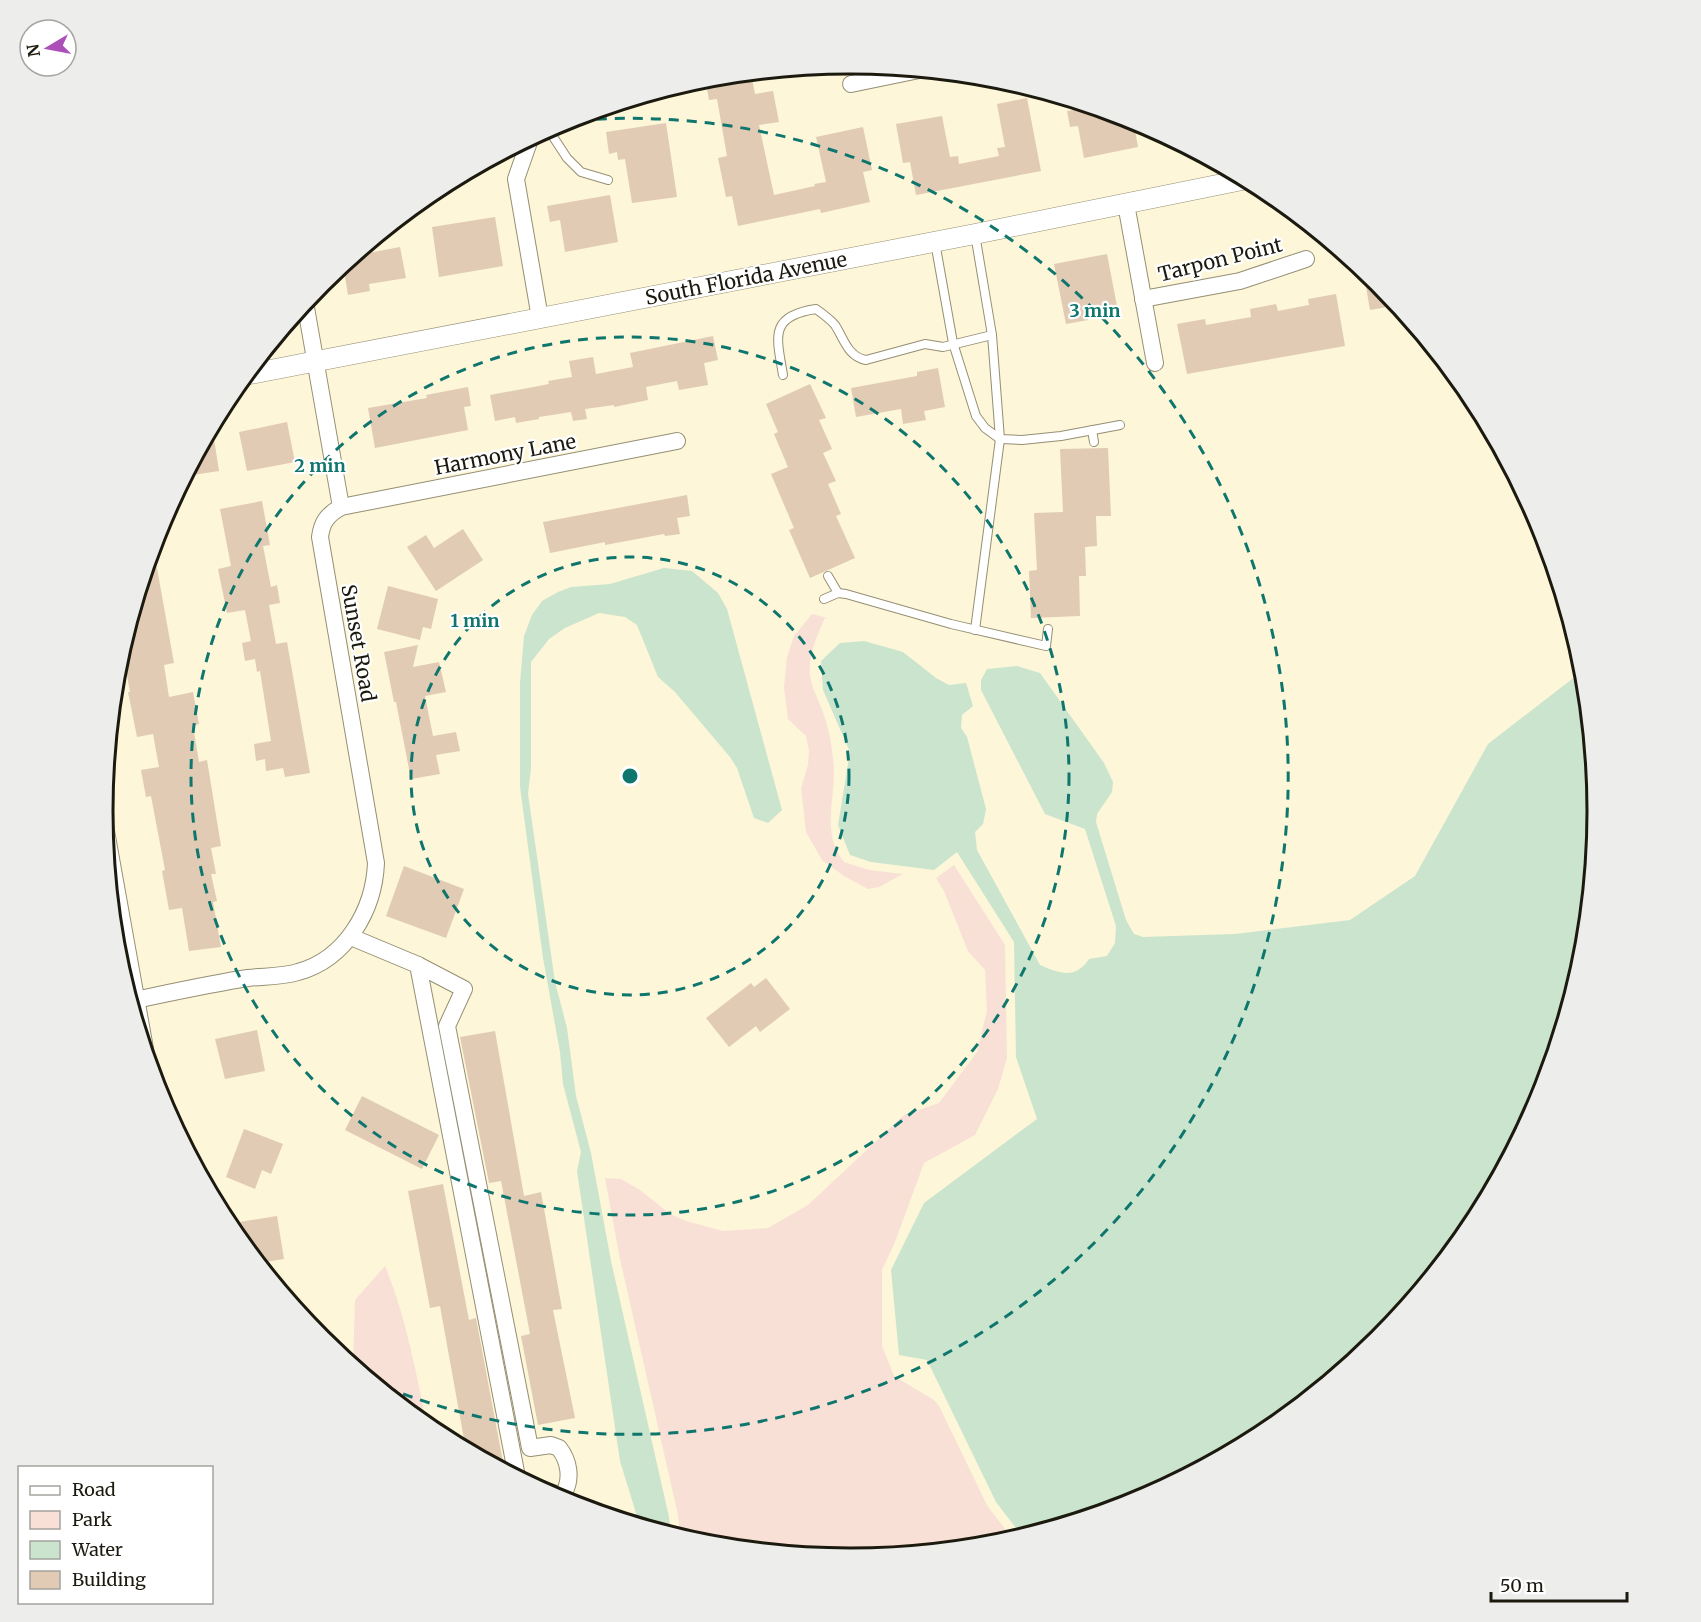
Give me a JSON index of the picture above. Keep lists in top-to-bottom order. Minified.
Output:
{"streets":{"street":["Tarpon Point","South Florida Avenue","Harmony Lane","Sunset Road"]},"crossings":[["Tarpon Point","South Florida Avenue"],["Harmony Lane","Sunset Road"]],"legend":["Road","Park","Water","Building"],"scale_bar":"50 m","north":"left","rings":["3 min","2 min","1 min"]}
